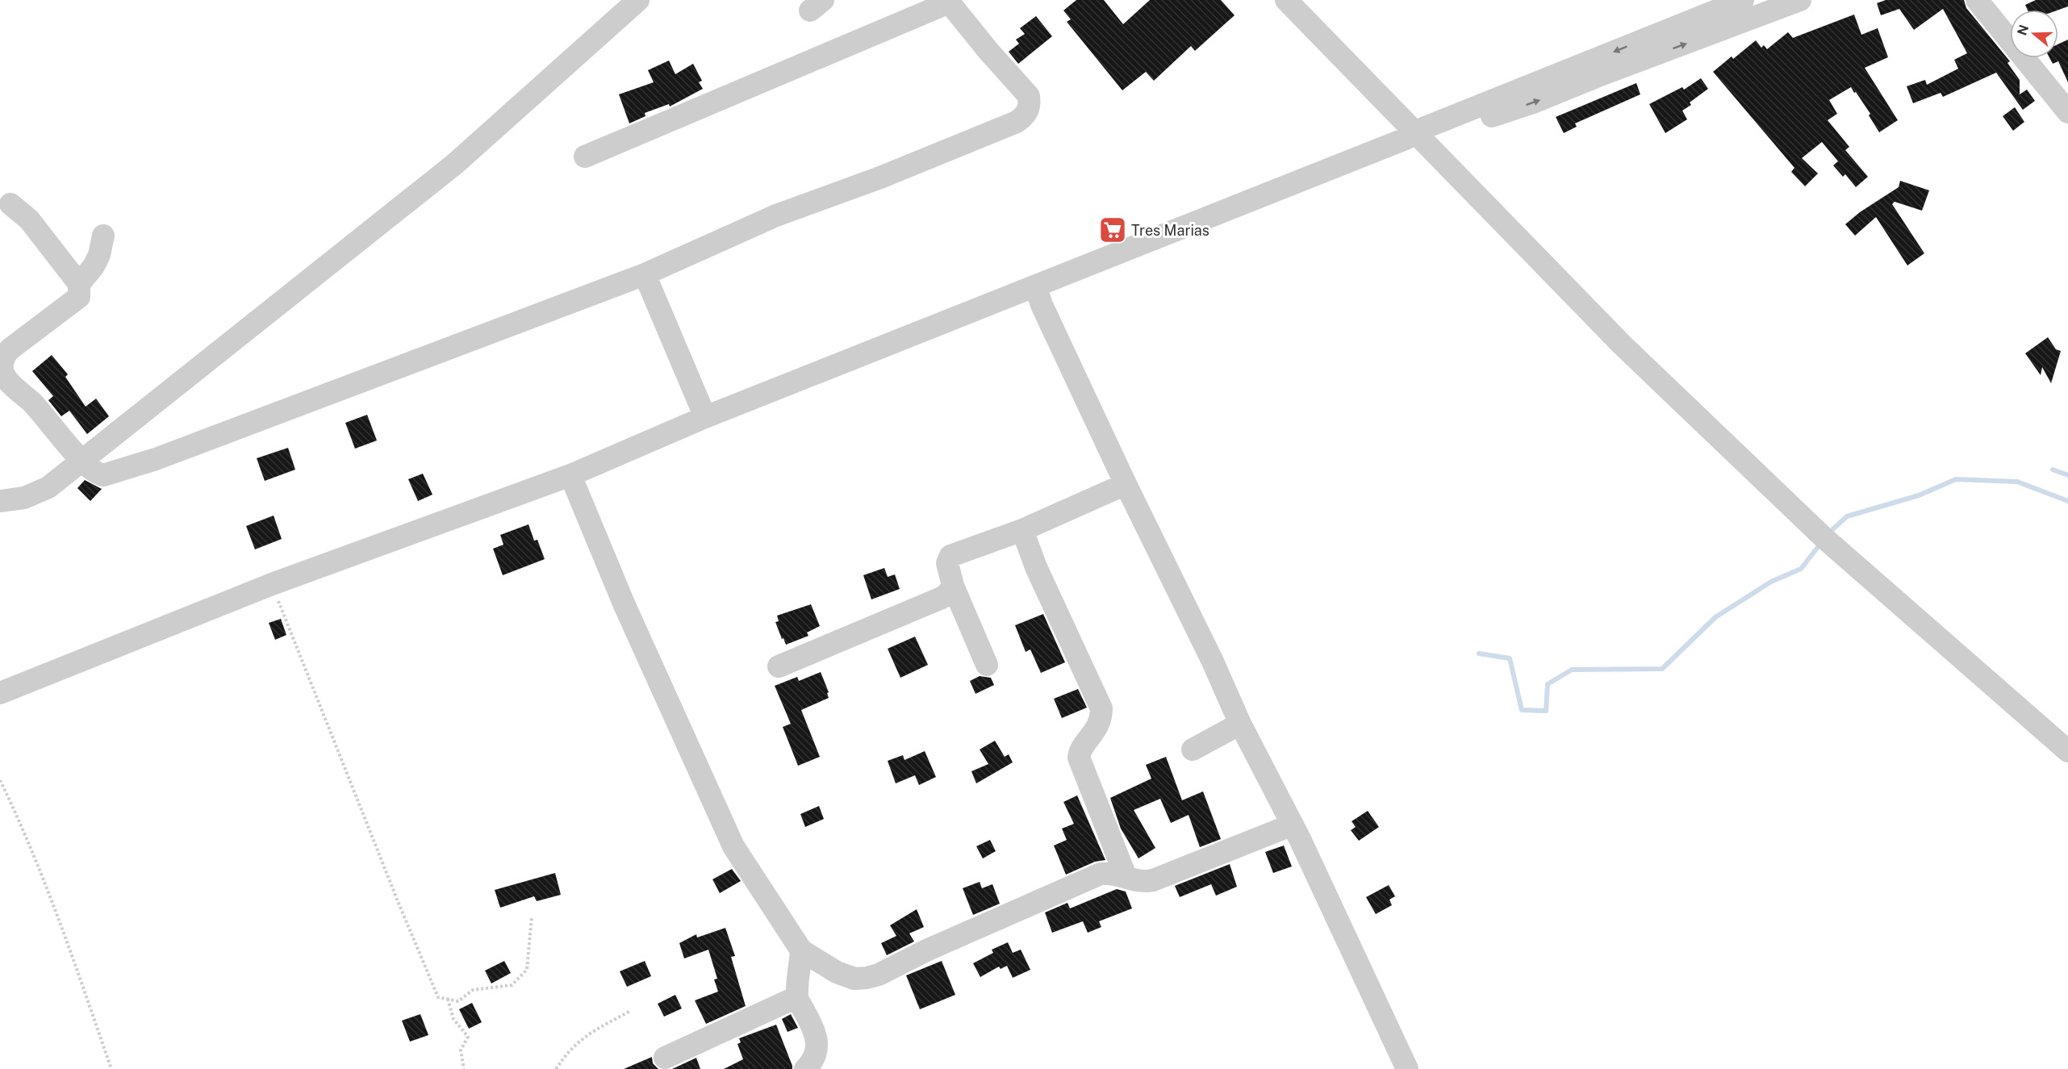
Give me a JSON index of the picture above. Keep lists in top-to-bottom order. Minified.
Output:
{"places":{"supermarket":["Tres Marias"]},"north":"left"}
